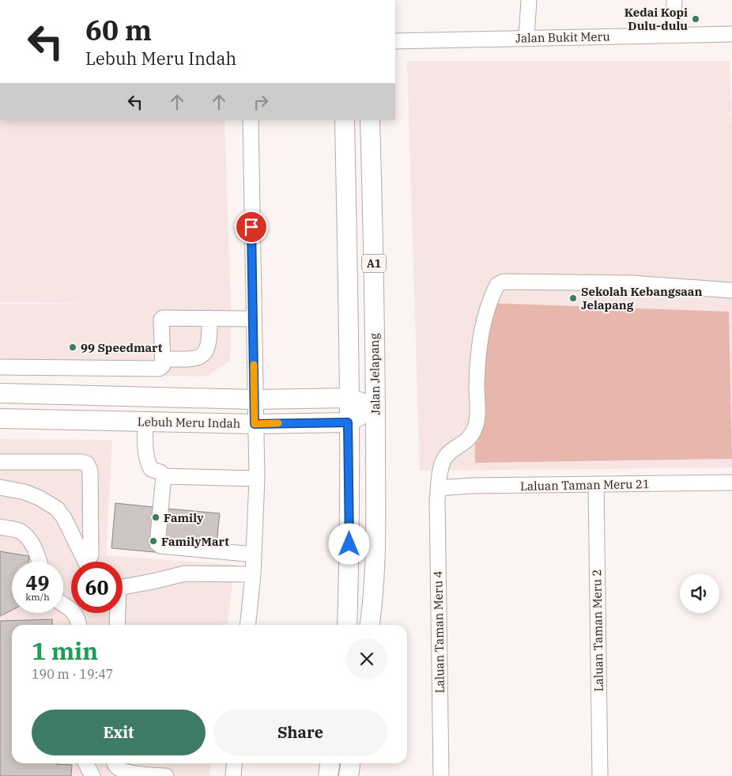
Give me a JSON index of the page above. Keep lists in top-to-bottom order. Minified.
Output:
{"streets":{"main road":["A1","Jalan Jelapang","Lebuh Meru Indah"],"street":["Jalan Bukit Meru","Laluan Taman Meru 21","Laluan Taman Meru 2","Laluan Taman Meru 4"]},"crossings":[["A1","Lebuh Meru Indah"],["Jalan Jelapang","Lebuh Meru Indah"],["Laluan Taman Meru 21","Laluan Taman Meru 2"],["Laluan Taman Meru 21","Laluan Taman Meru 4"]],"places":["Kedai Kopi Dulu-dulu","Sekolah Kebangsaan Jelapang","99 Speedmart","Family","FamilyMart"],"page":{"turn":["60 m","Lebuh Meru Indah"],"speed":"49 km/h","limit":"60","heading":["1 min","190 m · 19:47"],"buttons":["Exit","Share"]}}
